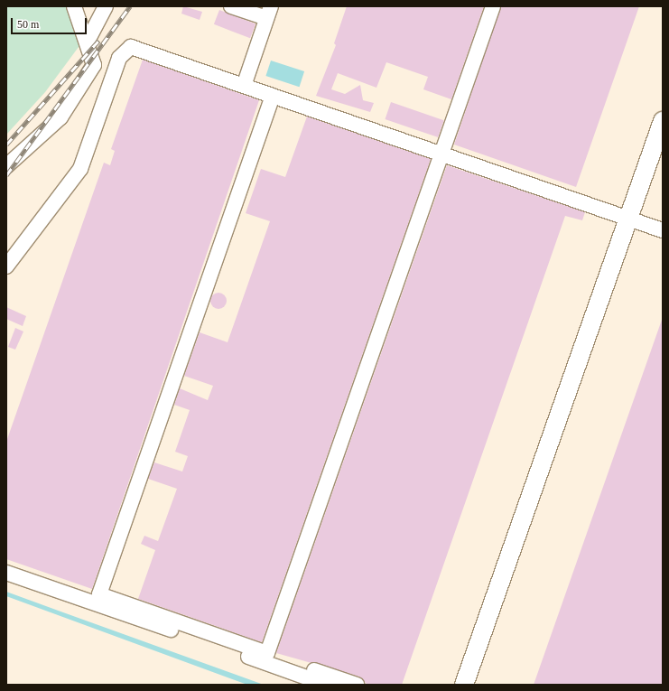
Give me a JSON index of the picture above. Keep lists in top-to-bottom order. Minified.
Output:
{"scale_bar":"50 m"}
